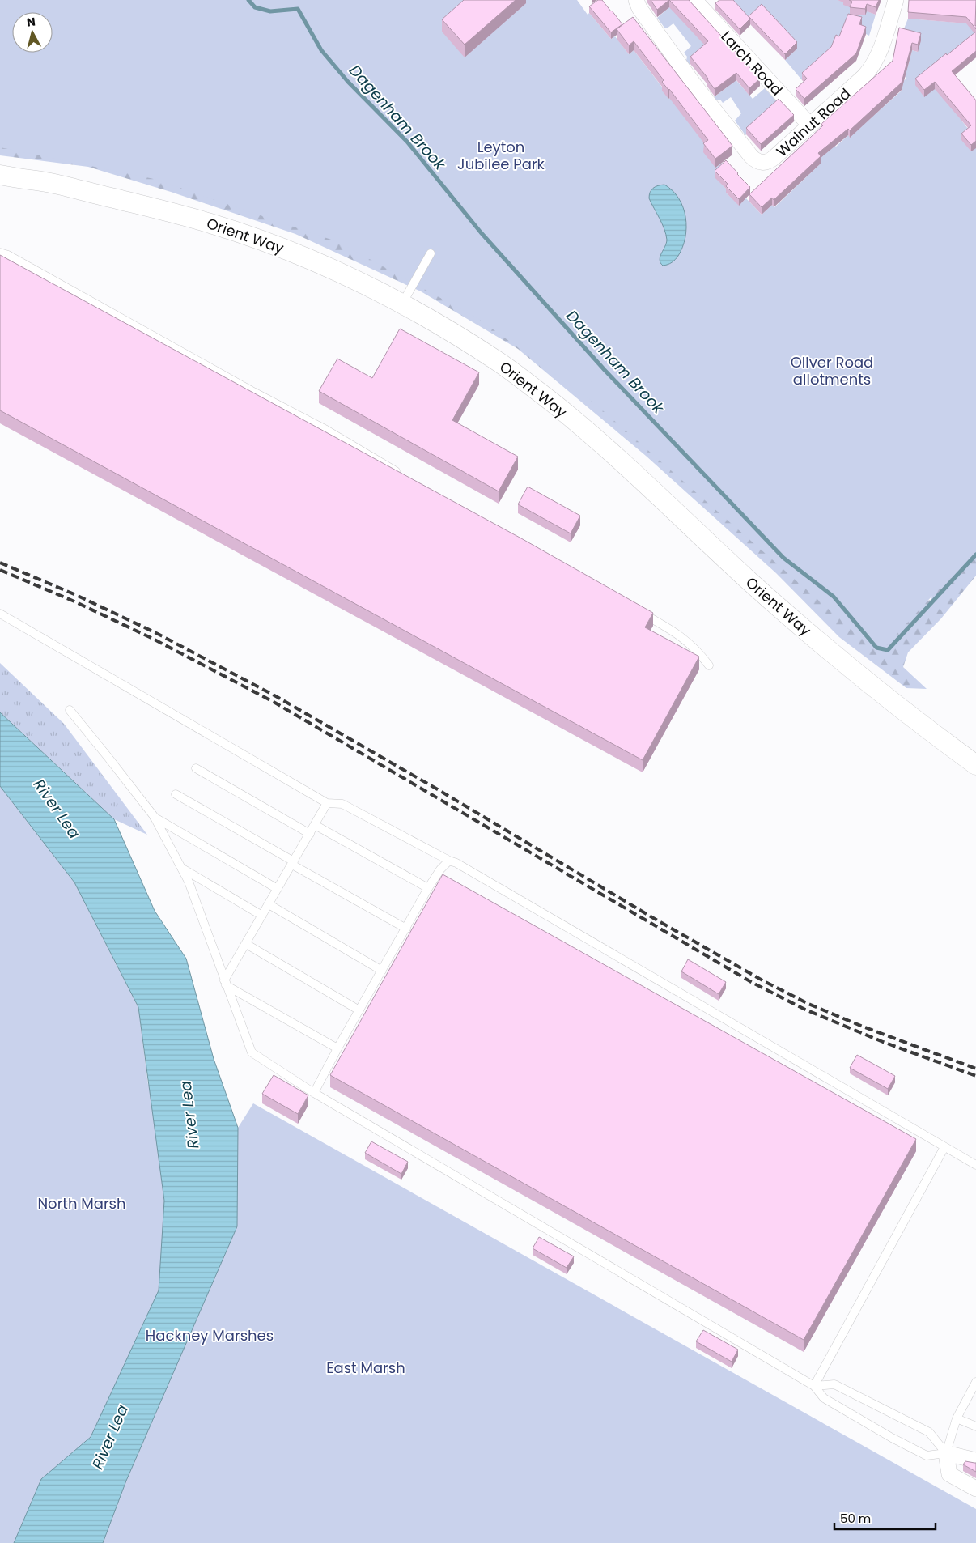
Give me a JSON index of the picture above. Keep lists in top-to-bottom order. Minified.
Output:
{"streets":{"street":["Larch Road","Walnut Road","Orient Way"]},"crossings":[["Larch Road","Walnut Road"]],"water":["Dagenham Brook","River Lea"],"parks":["Leyton Jubilee Park","Oliver Road allotments","North Marsh","Hackney Marshes","East Marsh"],"scale_bar":"50 m","north":"top"}
